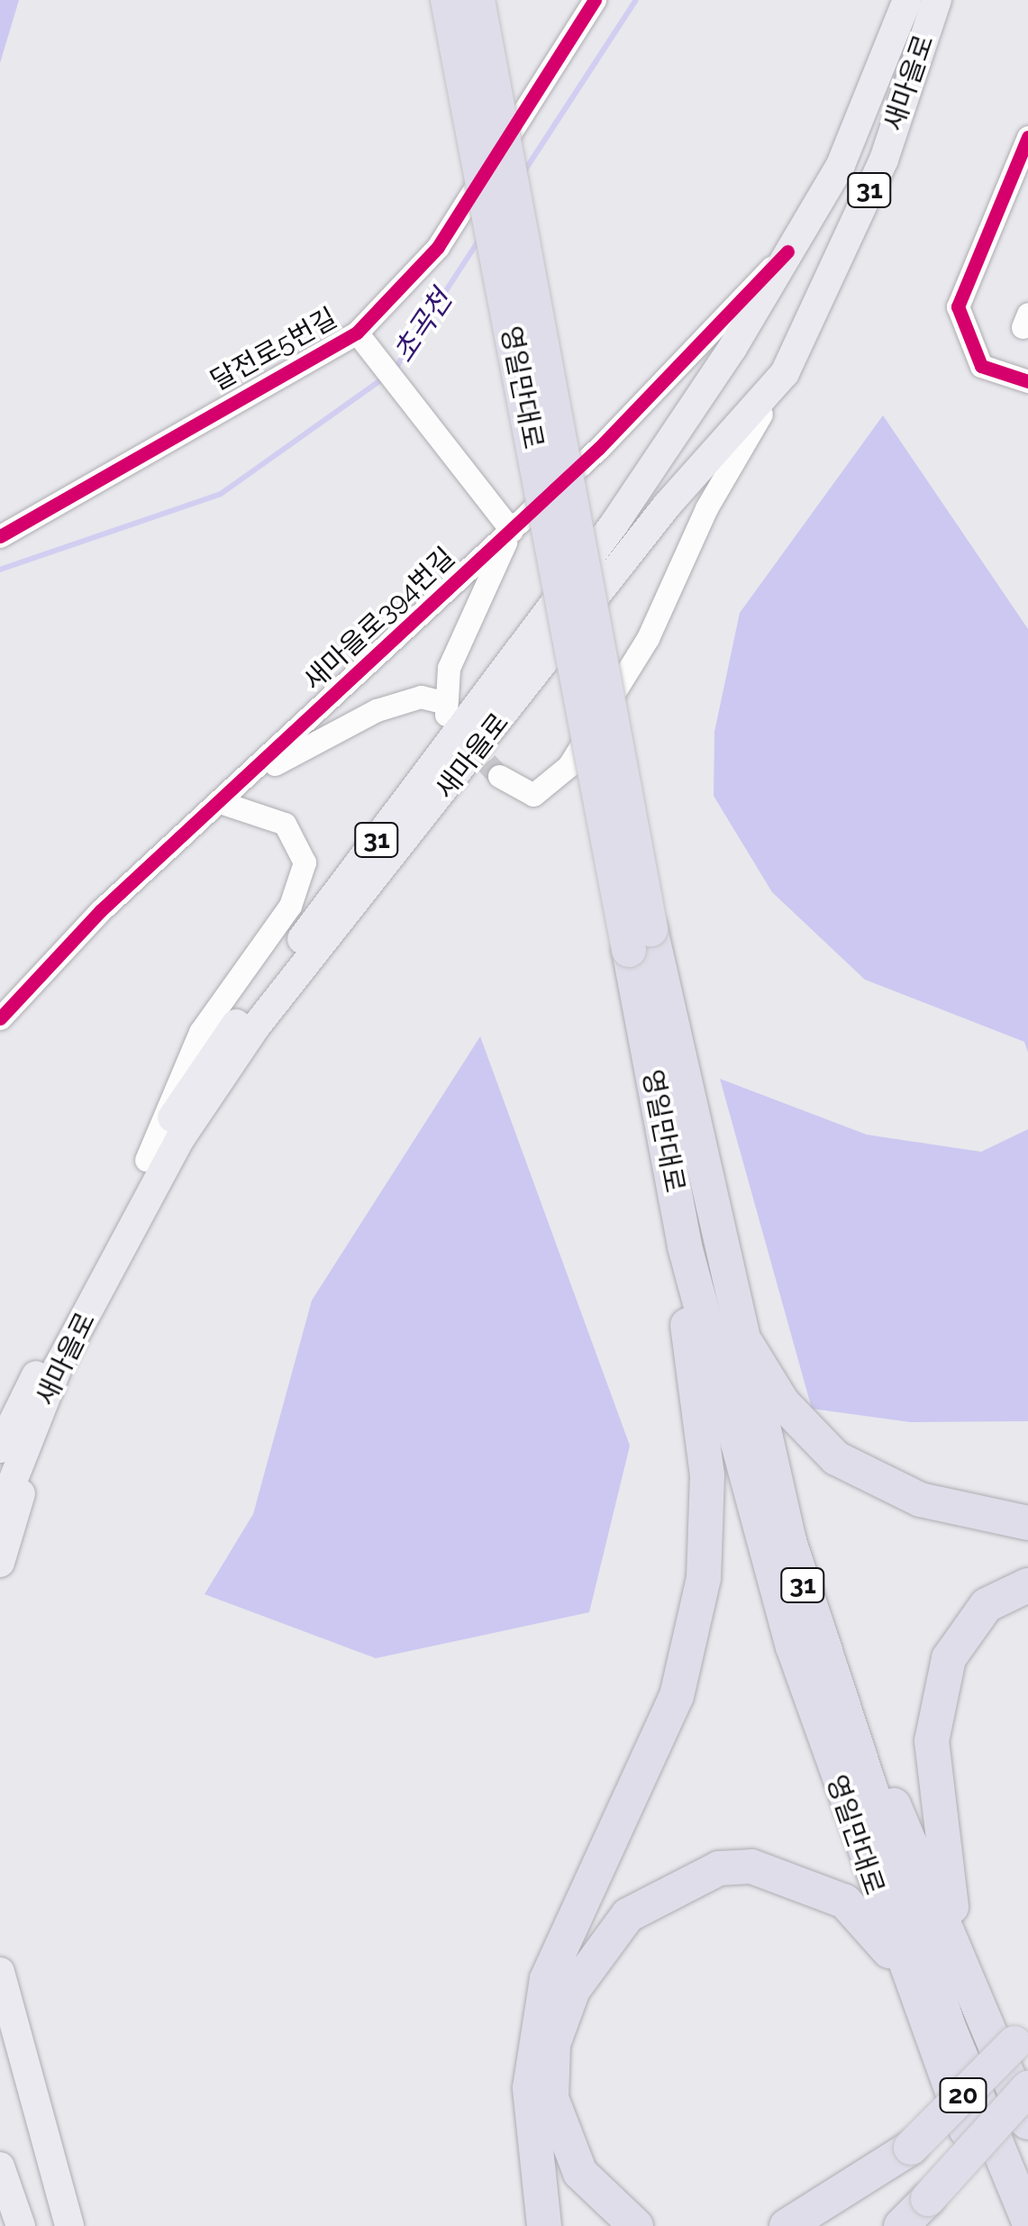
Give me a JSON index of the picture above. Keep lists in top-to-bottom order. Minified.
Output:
{"streets":{"highway":["31","영일만대로","20"],"main road":["새마을로"],"street":["달전로5번길","새마을로394번길"]},"crossings":[["새마을로","새마을로394번길"]],"water":["초곡천"]}
